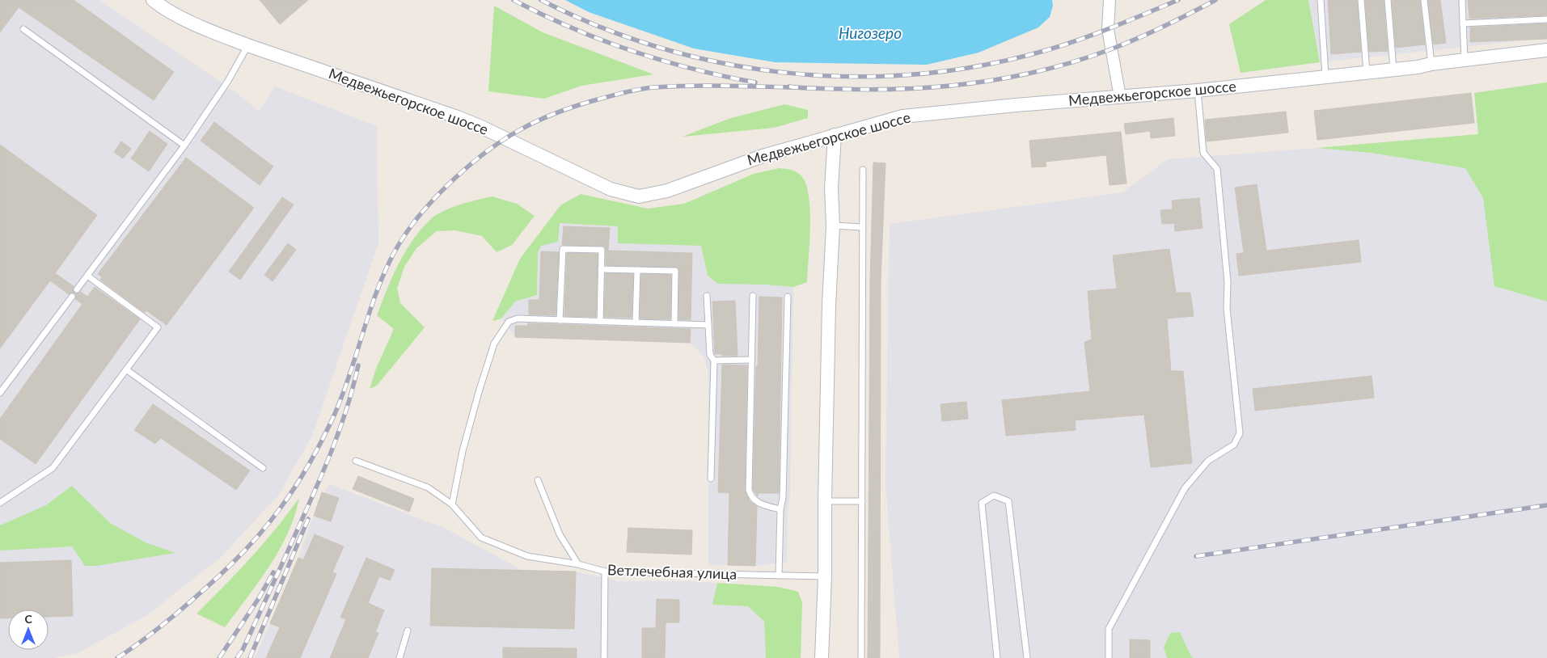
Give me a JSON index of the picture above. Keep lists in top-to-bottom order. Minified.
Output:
{"streets":{"street":["Медвежьегорское шоссе"],"lane":["Ветлечебная улица"]},"water":["Нигозеро"],"north":"top"}
